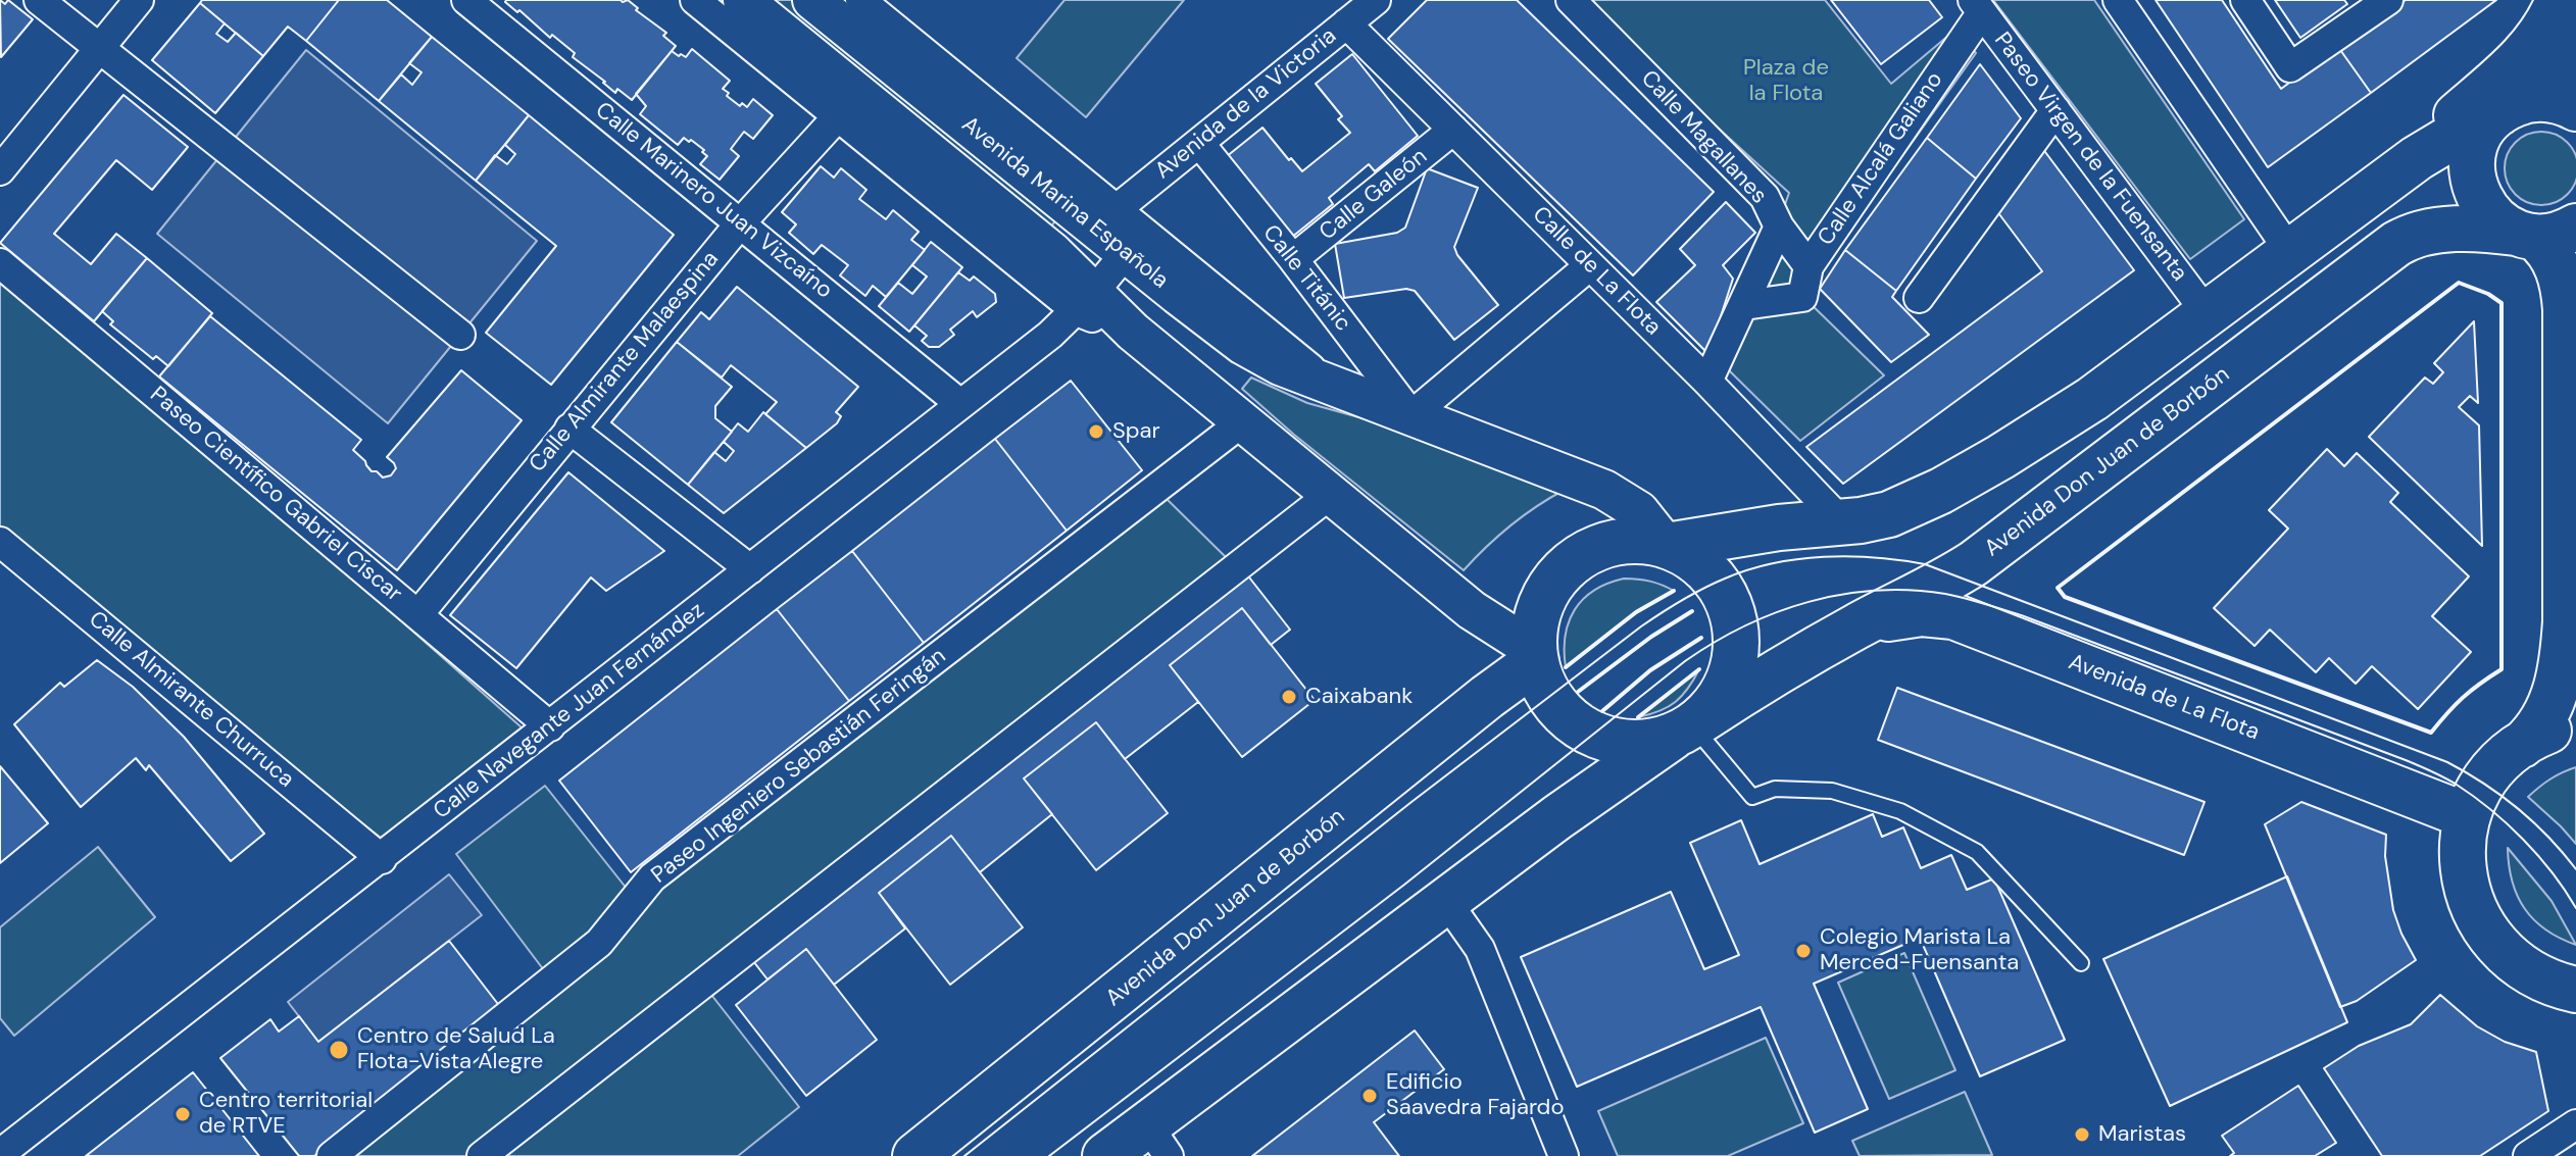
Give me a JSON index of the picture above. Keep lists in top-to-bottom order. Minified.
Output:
{"streets":{"main road":["Avenida Marina Española","Avenida Don Juan de Borbón","Avenida de La Flota"],"street":["Avenida de la Victoria","Calle Magallanes","Paseo Virgen de la Fuensanta","Calle Alcalá Galiano","Calle Galeón","Calle Marinero Juan Vizcaíno","Calle de La Flota","Calle Titánic","Calle Almirante Malaespina","Paseo Científico Gabriel Císcar","Calle Almirante Churruca","Calle Navegante Juan Fernández","Paseo Ingeniero Sebastián Feringán"]},"crossings":[["Avenida de la Victoria","Avenida Marina Española"],["Avenida de la Victoria","Calle de La Flota"],["Avenida de la Victoria","Calle Titánic"],["Calle Magallanes","Calle Alcalá Galiano"],["Calle Magallanes","Calle de La Flota"],["Paseo Virgen de la Fuensanta","Calle Alcalá Galiano"],["Calle Galeón","Calle de La Flota"],["Calle Galeón","Calle Titánic"],["Calle Marinero Juan Vizcaíno","Calle Almirante Malaespina"],["Calle Marinero Juan Vizcaíno","Calle Navegante Juan Fernández"],["Avenida Marina Española","Calle Titánic"],["Avenida Marina Española","Calle Almirante Malaespina"],["Avenida Marina Española","Avenida Don Juan de Borbón"],["Avenida Marina Española","Calle Navegante Juan Fernández"],["Avenida Marina Española","Paseo Ingeniero Sebastián Feringán"],["Calle Almirante Malaespina","Paseo Científico Gabriel Císcar"],["Avenida Don Juan de Borbón","Avenida de La Flota"],["Paseo Científico Gabriel Císcar","Calle Navegante Juan Fernández"],["Calle Almirante Churruca","Calle Navegante Juan Fernández"]],"parks":["Plaza de la Flota"],"places":["Spar","Caixabank","Colegio Marista La Merced-Fuensanta","Centro de Salud La Flota-Vista Alegre","Edificio Saavedra Fajardo","Centro territorial de RTVE","Maristas"]}
